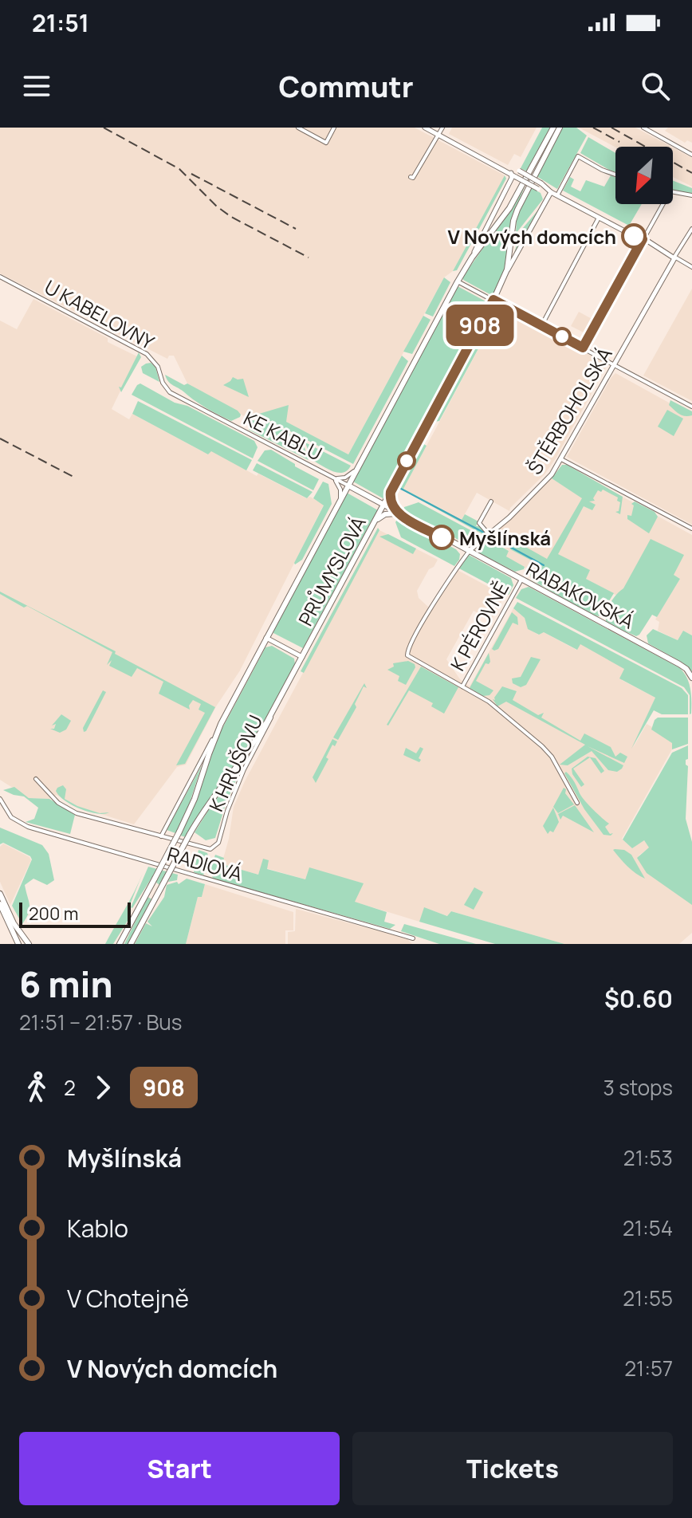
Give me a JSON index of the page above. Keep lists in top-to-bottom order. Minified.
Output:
{"streets":{"main road":["KE KABLU","PRŮMYSLOVÁ","RABAKOVSKÁ"],"street":["U KABELOVNY","ŠTĚRBOHOLSKÁ","K PÉROVNĚ","K HRUŠOVU","RADIOVÁ"]},"crossings":[["U KABELOVNY","KE KABLU"],["ŠTĚRBOHOLSKÁ","RABAKOVSKÁ"],["ŠTĚRBOHOLSKÁ","K PÉROVNĚ"],["KE KABLU","PRŮMYSLOVÁ"],["KE KABLU","RABAKOVSKÁ"],["PRŮMYSLOVÁ","RABAKOVSKÁ"],["PRŮMYSLOVÁ","K HRUŠOVU"],["RABAKOVSKÁ","K PÉROVNĚ"]],"places":["V Nových domcích","Myšlínská"],"lines":["bus line 908"],"scale_bar":"200 m","north":"bottom left","page":{"status":"21:51","header":"Commutr","on_map":"908","scale":"200 m","heading":["6 min","21:51 – 21:57 · Bus","$0.60"],"legs":["2","908","3 stops"],"list":[{"name":"Myšlínská","value":"21:53"},{"name":"Kablo","value":"21:54"},{"name":"V Chotejně","value":"21:55"},{"name":"V Nových domcích","value":"21:57"}],"buttons":["Start","Tickets"]}}
